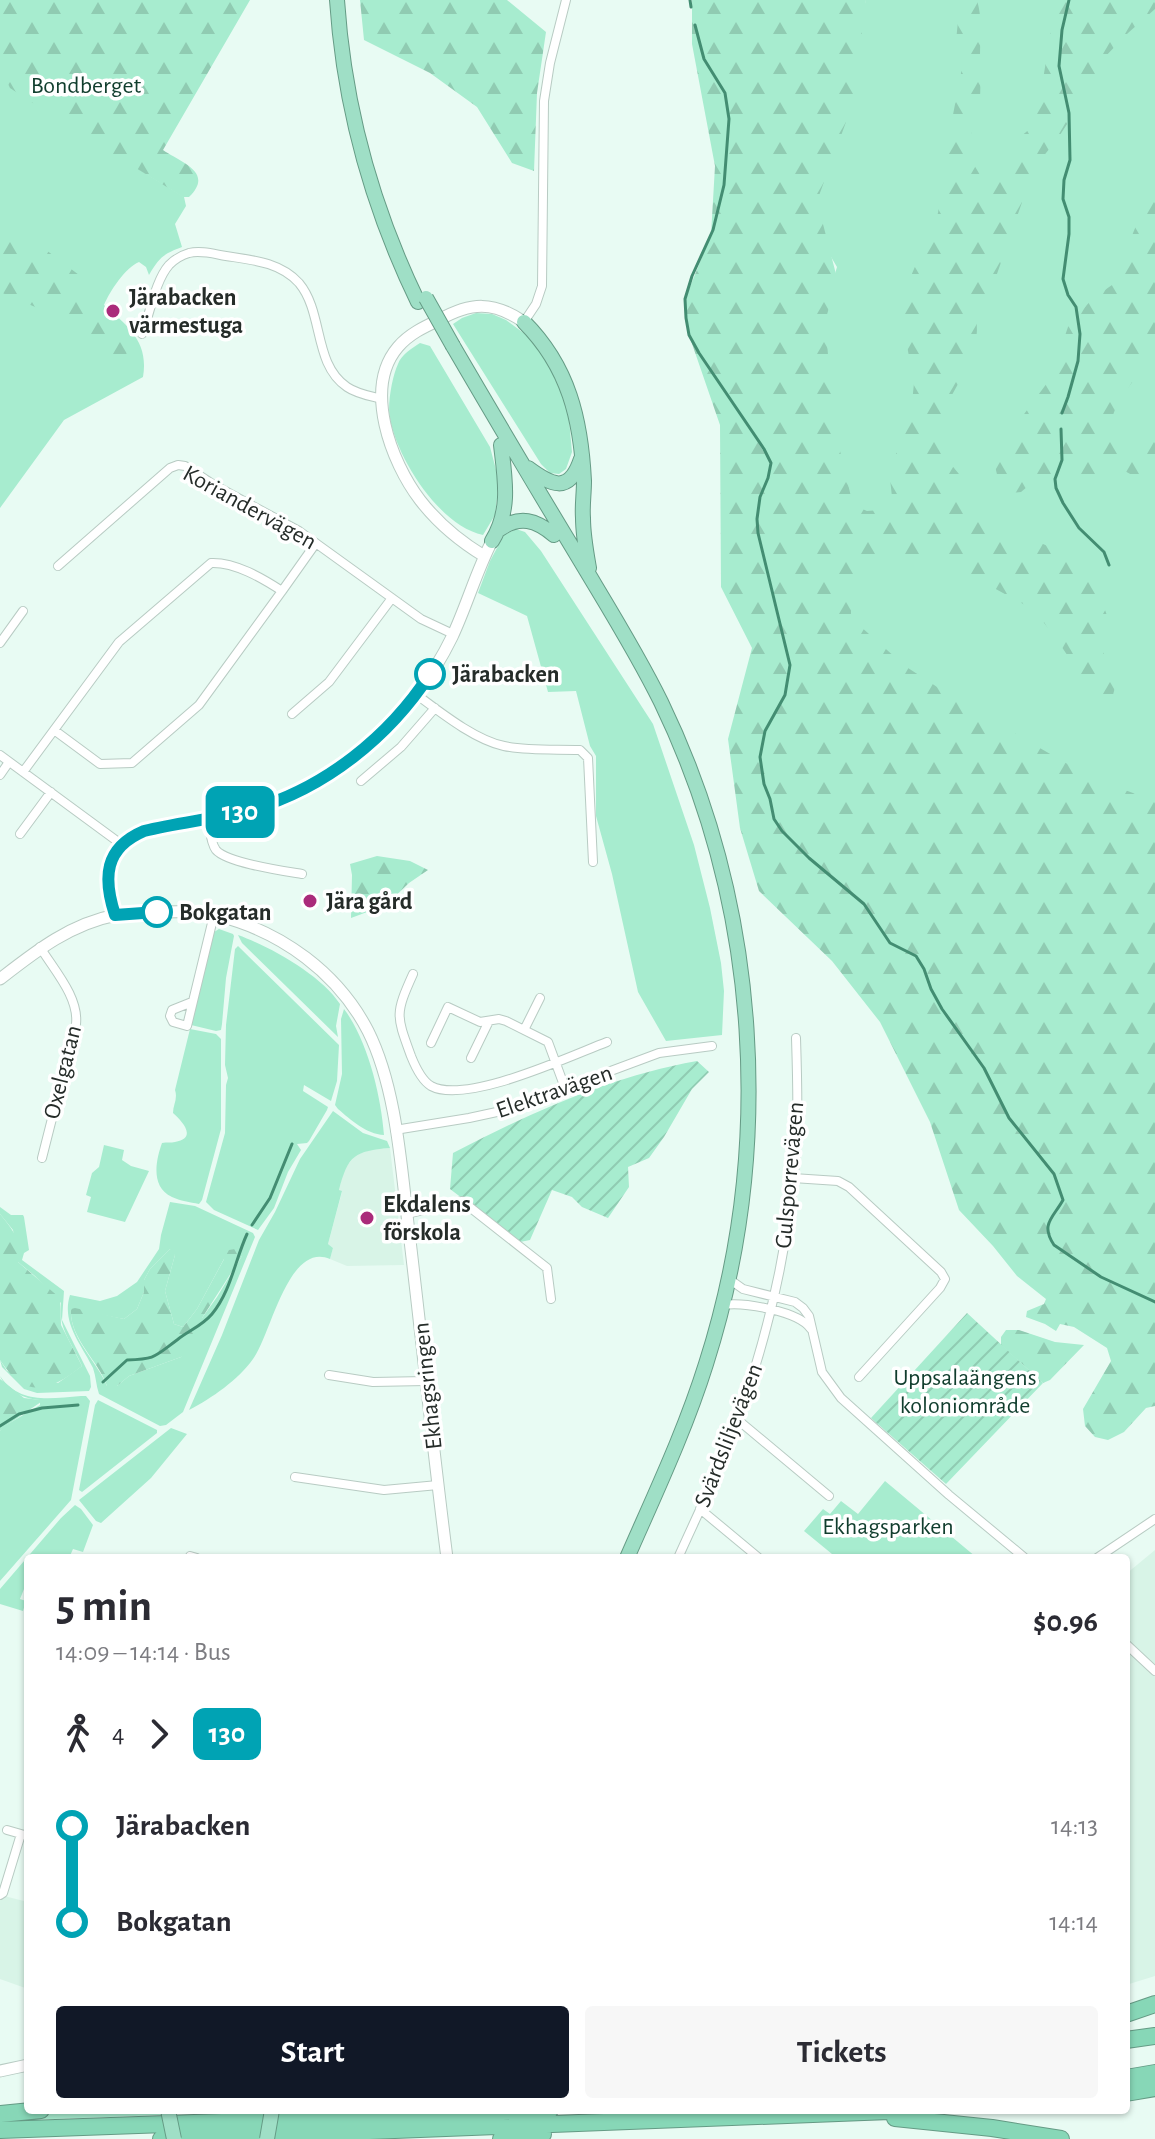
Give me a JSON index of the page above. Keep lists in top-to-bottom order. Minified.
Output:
{"streets":{"street":["Koriandervägen","Oxelgatan","Elektravägen","Gulsporrevägen","Ekhagsringen","Svärdsliljevägen"]},"crossings":[["Oxelgatan","Ekhagsringen"],["Elektravägen","Ekhagsringen"],["Gulsporrevägen","Svärdsliljevägen"]],"parks":["Bondberget","Uppsalaängens koloniområde","Ekhagsparken"],"places":["Järabacken värmestuga","Järabacken","Jära gård","Bokgatan","Ekdalens förskola"],"lines":["bus line 130"],"page":{"on_map":"130","heading":["5 min","14:09 – 14:14 · Bus","$0.96"],"legs":["4","130"],"list":[{"name":"Järabacken","value":"14:13"},{"name":"Bokgatan","value":"14:14"}],"buttons":["Start","Tickets"]}}
